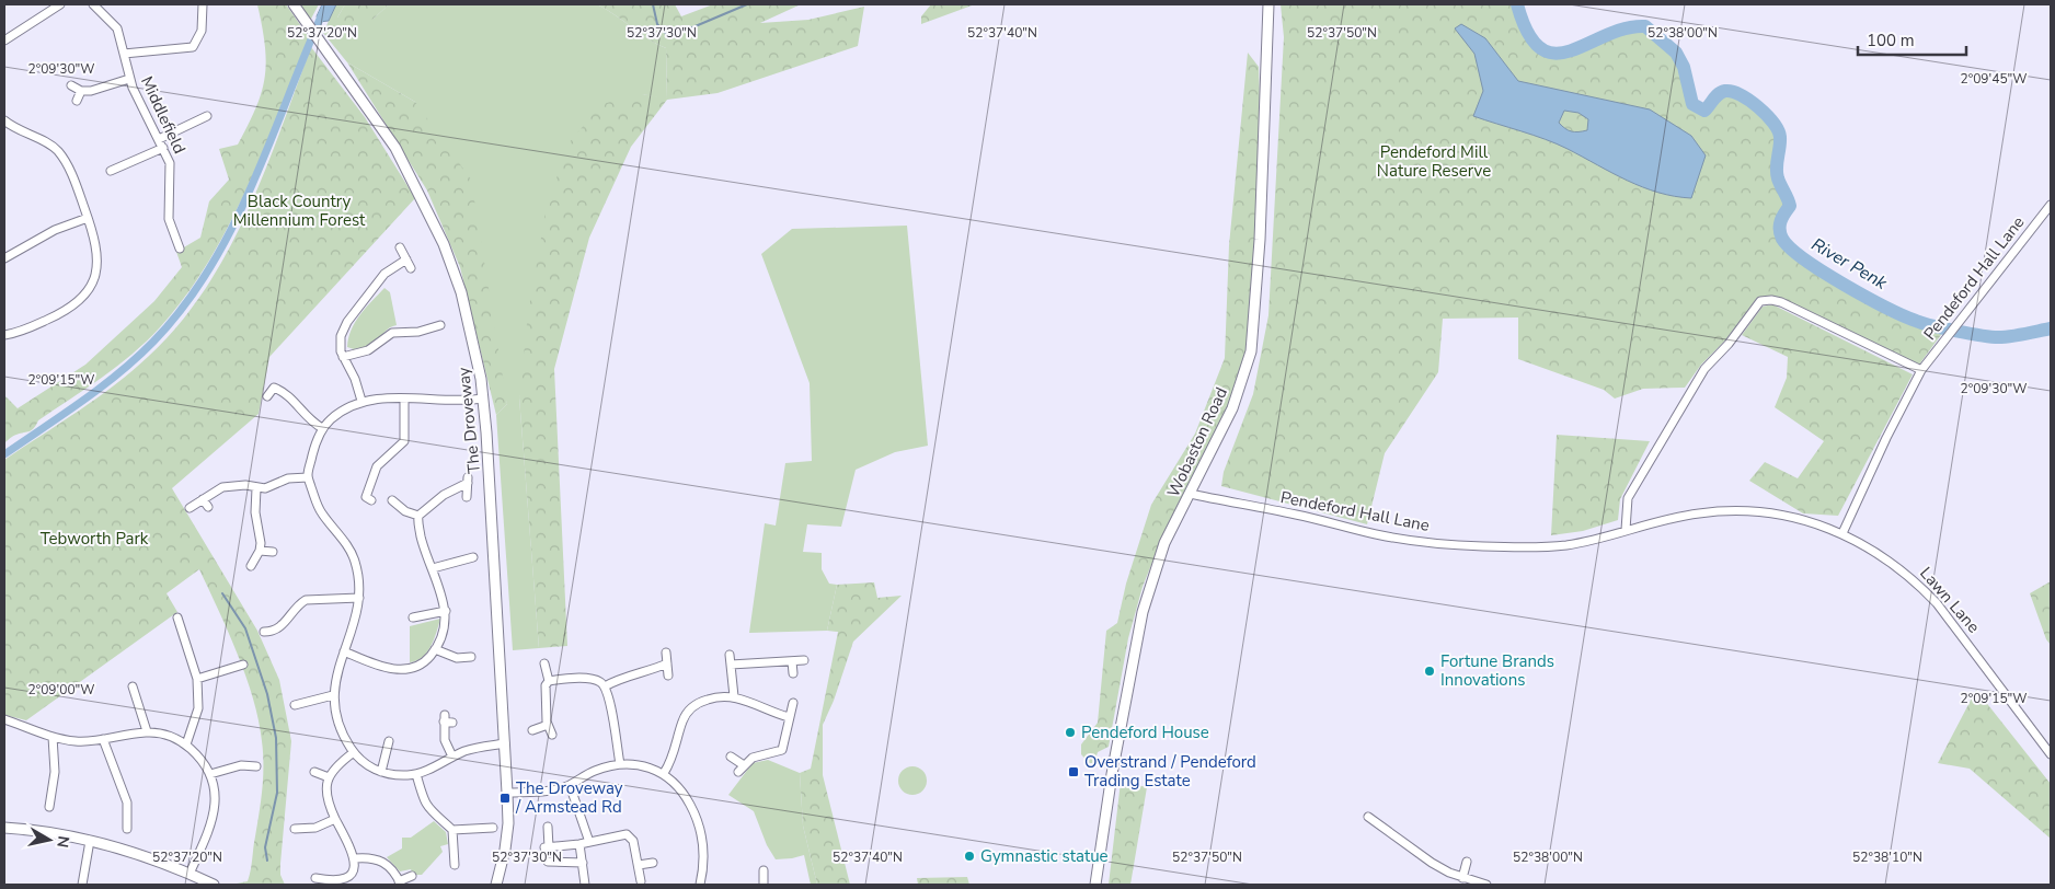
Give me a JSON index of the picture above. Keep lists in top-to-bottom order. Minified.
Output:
{"streets":{"street":["Middlefield","Pendeford Hall Lane","The Droveway","Wobaston Road","Lawn Lane"]},"crossings":[["Pendeford Hall Lane","Wobaston Road"],["Pendeford Hall Lane","Lawn Lane"]],"water":["River Penk"],"parks":["Pendeford Mill Nature Reserve","Black Country Millennium Forest","Tebworth Park"],"places":{"other":["Fortune Brands Innovations","Pendeford House","Gymnastic statue"],"transit":["Overstrand / Pendeford Trading Estate","The Droveway / Armstead Rd"]},"scale_bar":"100 m","north":"right","coordinates":["52°37'20\"N","52°37'30\"N","52°37'40\"N","52°37'50\"N","52°38'00\"N","2°09'30\"W","2°09'45\"W","2°09'15\"W","2°09'00\"W","52°38'10\"N"]}
